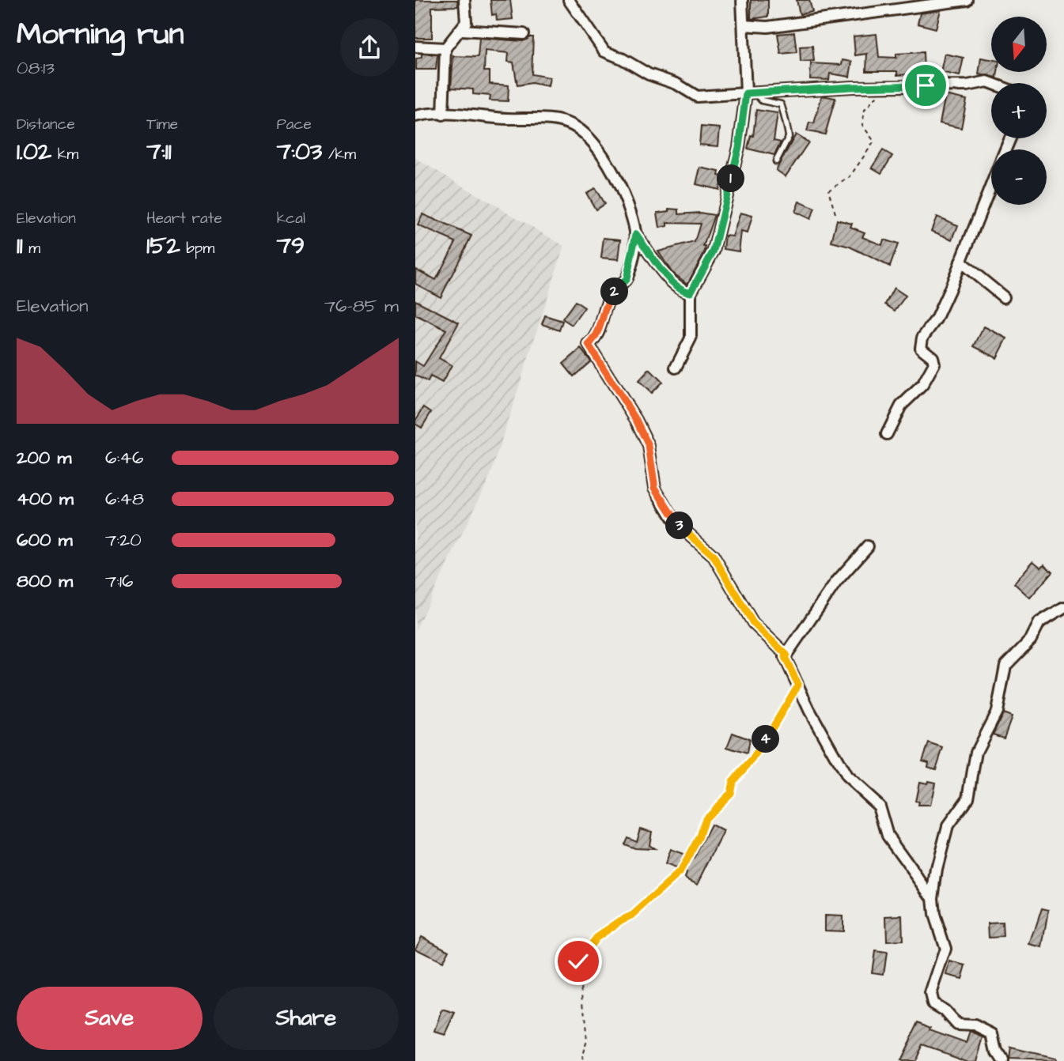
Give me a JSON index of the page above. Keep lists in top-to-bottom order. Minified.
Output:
{"north":"bottom","page":{"heading":["Morning run","08:13"],"map_buttons":["+","−"],"stats":[["Distance","1.02 km"],["Time","7:11"],["Pace","7:03 /km"],["Elevation","11 m"],["Heart rate","152 bpm"],["kcal","79"]],"pins":["1","2","3","4"],"chart":["Elevation","76–85 m"],"list":[{"name":"200 m","note":"6:46"},{"name":"400 m","note":"6:48"},{"name":"600 m","note":"7:20"},{"name":"800 m","note":"7:16"}],"buttons":["Save","Share"]}}
